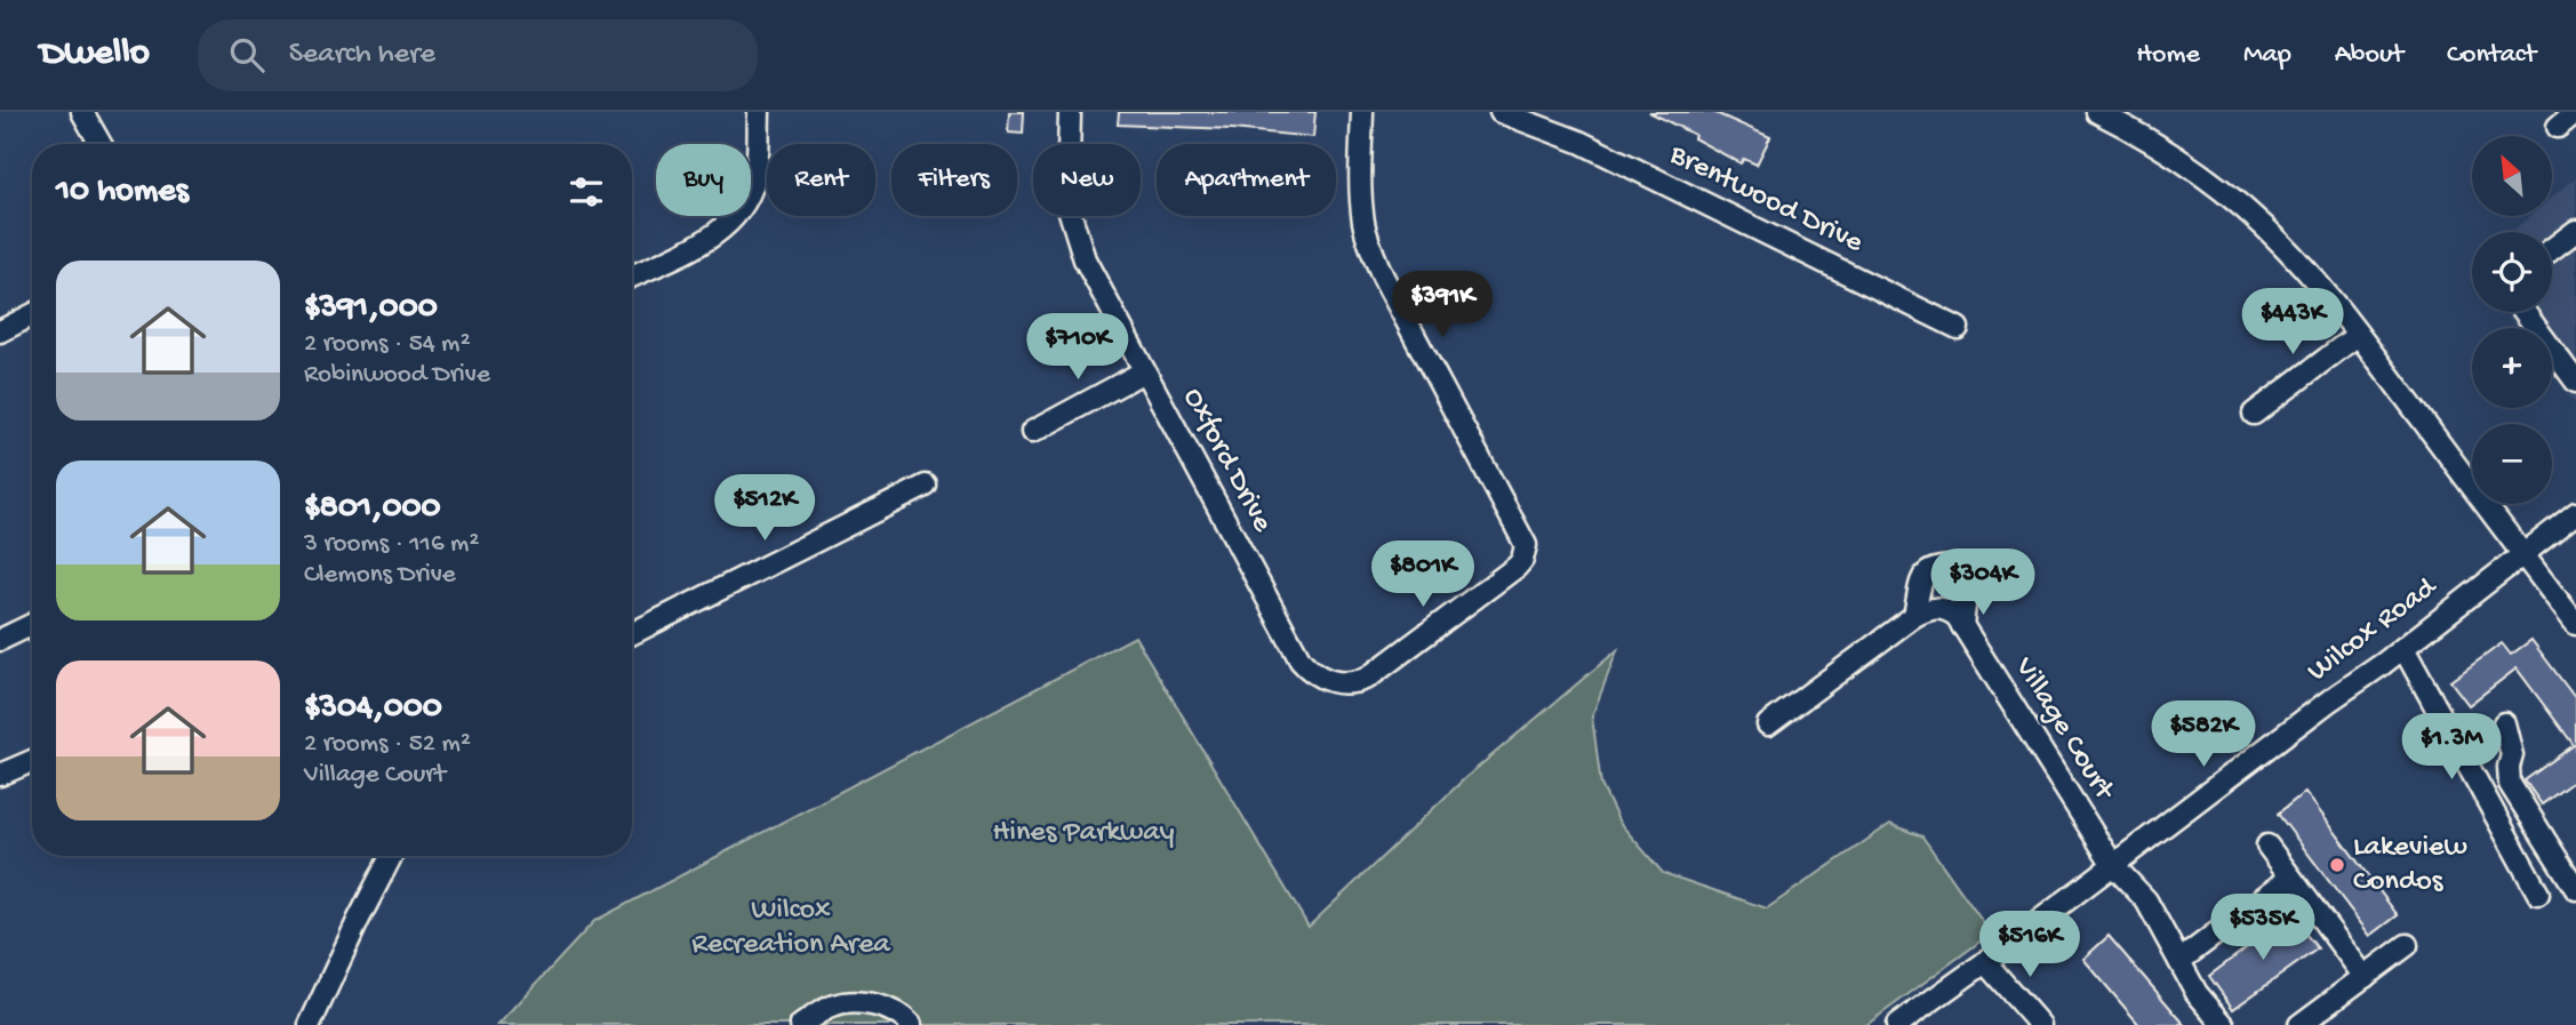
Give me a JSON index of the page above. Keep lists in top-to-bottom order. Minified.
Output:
{"streets":{"street":["Brentwood Drive","Oxford Drive","Wilcox Road","Village Court"]},"crossings":[["Wilcox Road","Village Court"]],"parks":["Hines Parkway","Wilcox Recreation Area"],"places":["Lakeview Condos"],"north":"top left","page":{"header":"Dwello","search":"Search here","nav":["Home","Map","About","Contact"],"map_buttons":["+","−"],"chip":["Buy","Rent","Filters","New","Apartment"],"heading":"10 homes","list":[{"name":"$391,000","note":"2 rooms · 54 m² · Robinwood Drive"},{"name":"$801,000","note":"3 rooms · 116 m² · Clemons Drive"},{"name":"$304,000","note":"2 rooms · 52 m² · Village Court"}],"price":["$391K","$443K","$710K","$512K","$801K","$304K","$582K","$1.3M","$535K","$516K"]}}
